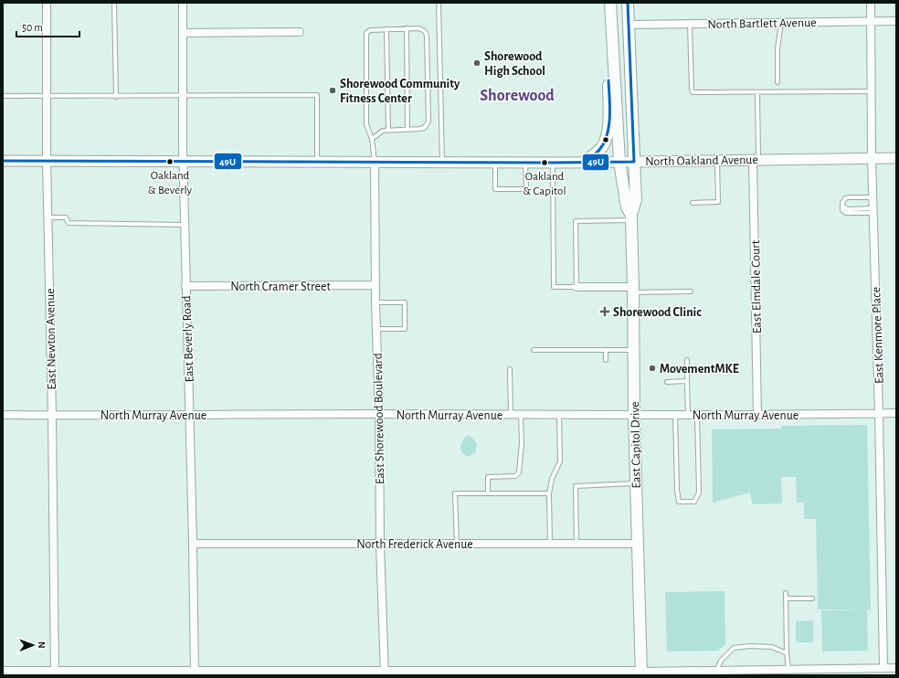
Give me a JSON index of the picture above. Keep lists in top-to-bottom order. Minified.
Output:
{"streets":{"main road":["North Oakland Avenue","East Capitol Drive"],"street":["North Bartlett Avenue","North Cramer Street","East Elmdale Court","East Kenmore Place","East Newton Avenue","East Beverly Road","North Murray Avenue","East Shorewood Boulevard","North Frederick Avenue"]},"crossings":[["North Bartlett Avenue","East Kenmore Place"],["North Bartlett Avenue","East Capitol Drive"],["North Oakland Avenue","East Elmdale Court"],["North Oakland Avenue","East Kenmore Place"],["North Oakland Avenue","East Newton Avenue"],["North Oakland Avenue","East Beverly Road"],["North Oakland Avenue","East Shorewood Boulevard"],["North Oakland Avenue","East Capitol Drive"],["North Cramer Street","East Beverly Road"],["North Cramer Street","East Shorewood Boulevard"],["East Elmdale Court","North Murray Avenue"],["East Kenmore Place","North Murray Avenue"],["East Newton Avenue","North Murray Avenue"],["East Beverly Road","North Murray Avenue"],["East Beverly Road","North Frederick Avenue"],["North Murray Avenue","East Shorewood Boulevard"],["North Murray Avenue","East Capitol Drive"],["East Shorewood Boulevard","North Frederick Avenue"],["East Capitol Drive","North Frederick Avenue"]],"districts":["Shorewood"],"places":{"other":["Shorewood High School","Shorewood Community Fitness Center","Oakland & Beverly","Oakland & Capitol","MovementMKE"],"health":["Shorewood Clinic"]},"lines":["transit line 49U"],"scale_bar":"50 m","north":"right"}
